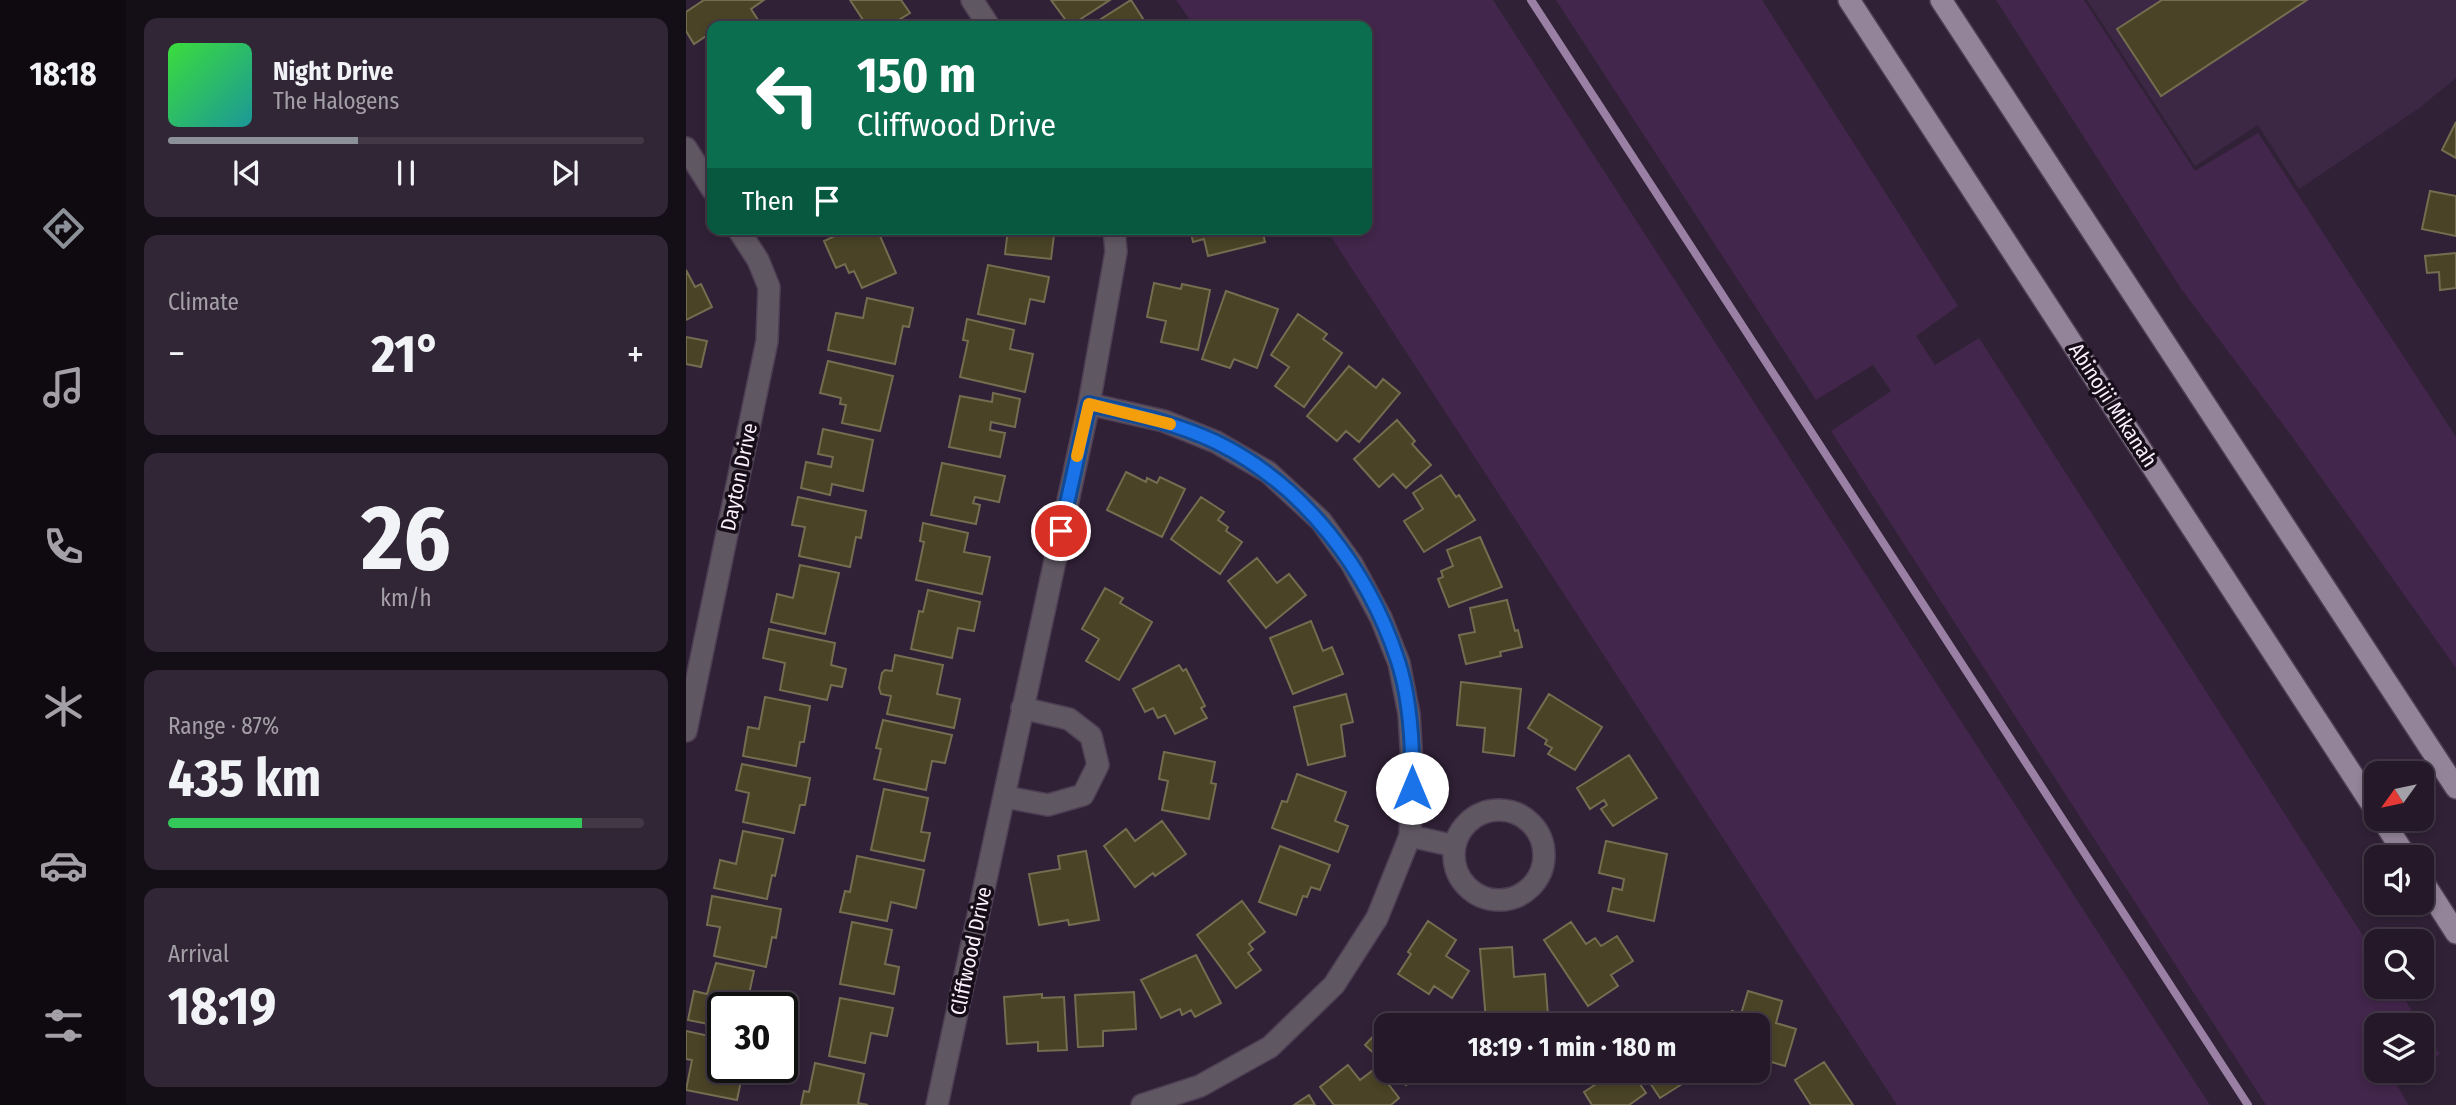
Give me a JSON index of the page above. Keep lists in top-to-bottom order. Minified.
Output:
{"streets":{"main road":["Abinojii Mikanah"],"street":["Dayton Drive","Cliffwood Drive"]},"north":"bottom left","page":{"tabs":"18:18","turn":["150 m","Cliffwood Drive"],"song":["Night Drive","The Halogens"],"then":"Then","tile":["Climate",["26","km/h"],["Range · 87%","435 km"],["Arrival","18:19"]],"heat":["−","21°","+"],"limit":"30","trip":"18:19 · 1 min · 180 m"}}
